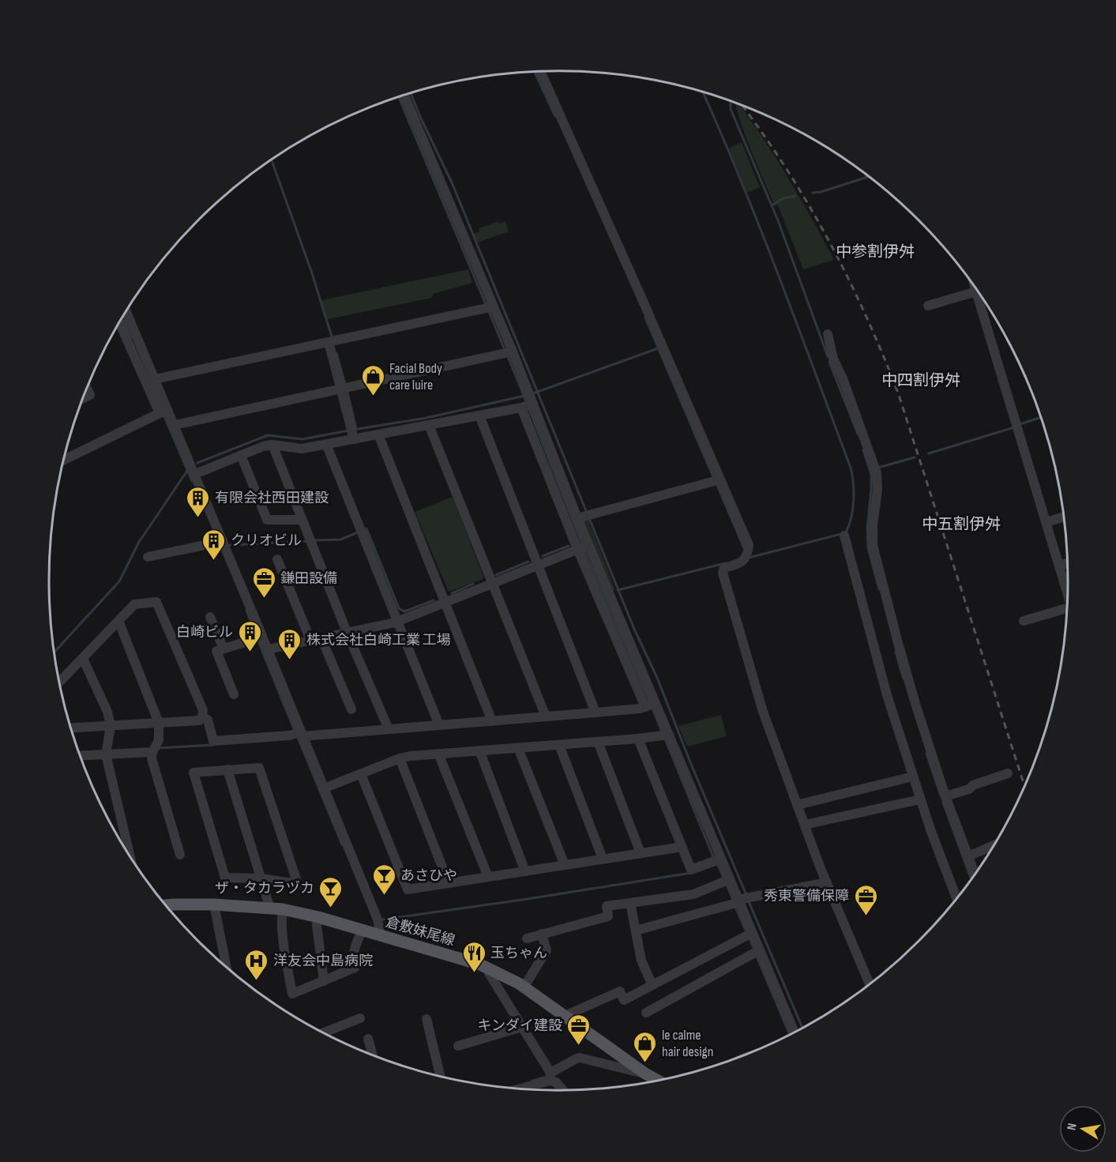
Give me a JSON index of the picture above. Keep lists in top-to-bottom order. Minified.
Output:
{"streets":{"main road":["倉敷妹尾線"]},"districts":["中参割伊舛","中四割伊舛","中五割伊舛"],"places":{"shop":["Facial Body care luire","le calme hair design"],"building":["有限会社西田建設","クリオビル","白崎ビル","株式会社白崎工業 工場"],"office":["鎌田設備","秀東警備保障","キンダイ建設"],"bar":["あさひや","ザ・タカラヅカ"],"restaurant":["玉ちゃん"],"hospital":["洋友会中島病院"]},"north":"left"}
